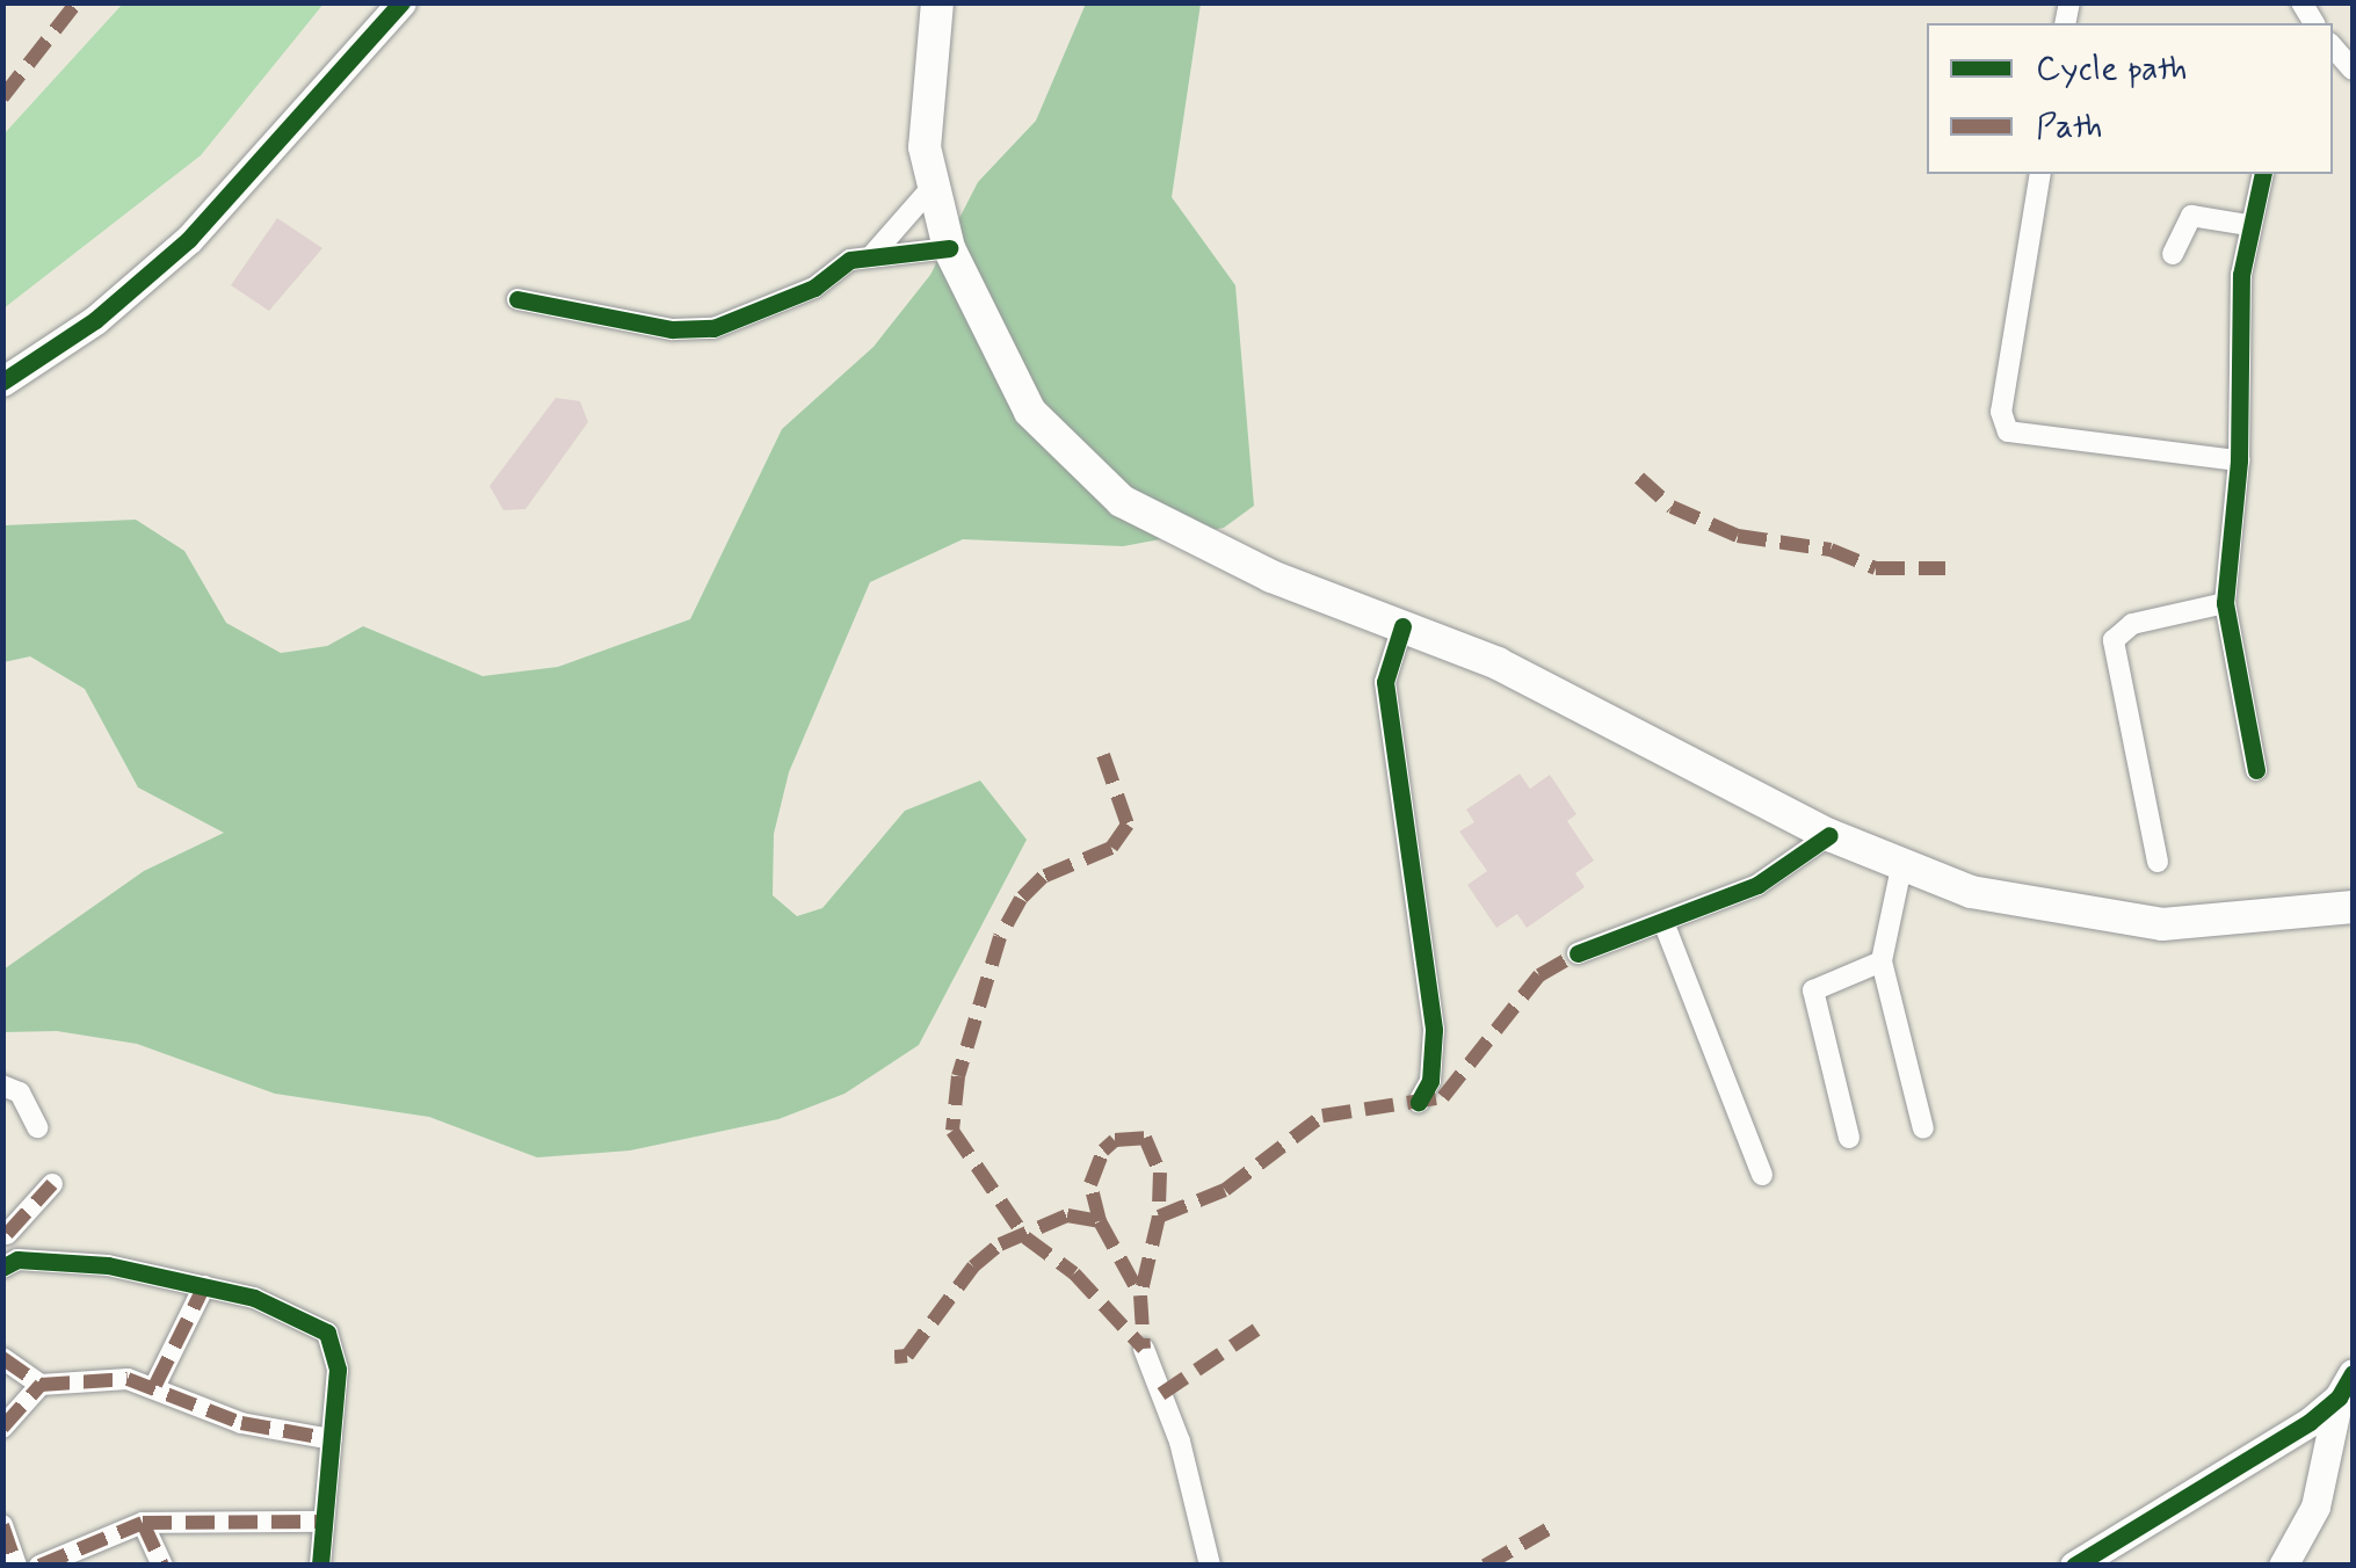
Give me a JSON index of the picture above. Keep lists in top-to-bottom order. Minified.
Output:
{"legend":["Cycle path","Path"]}
